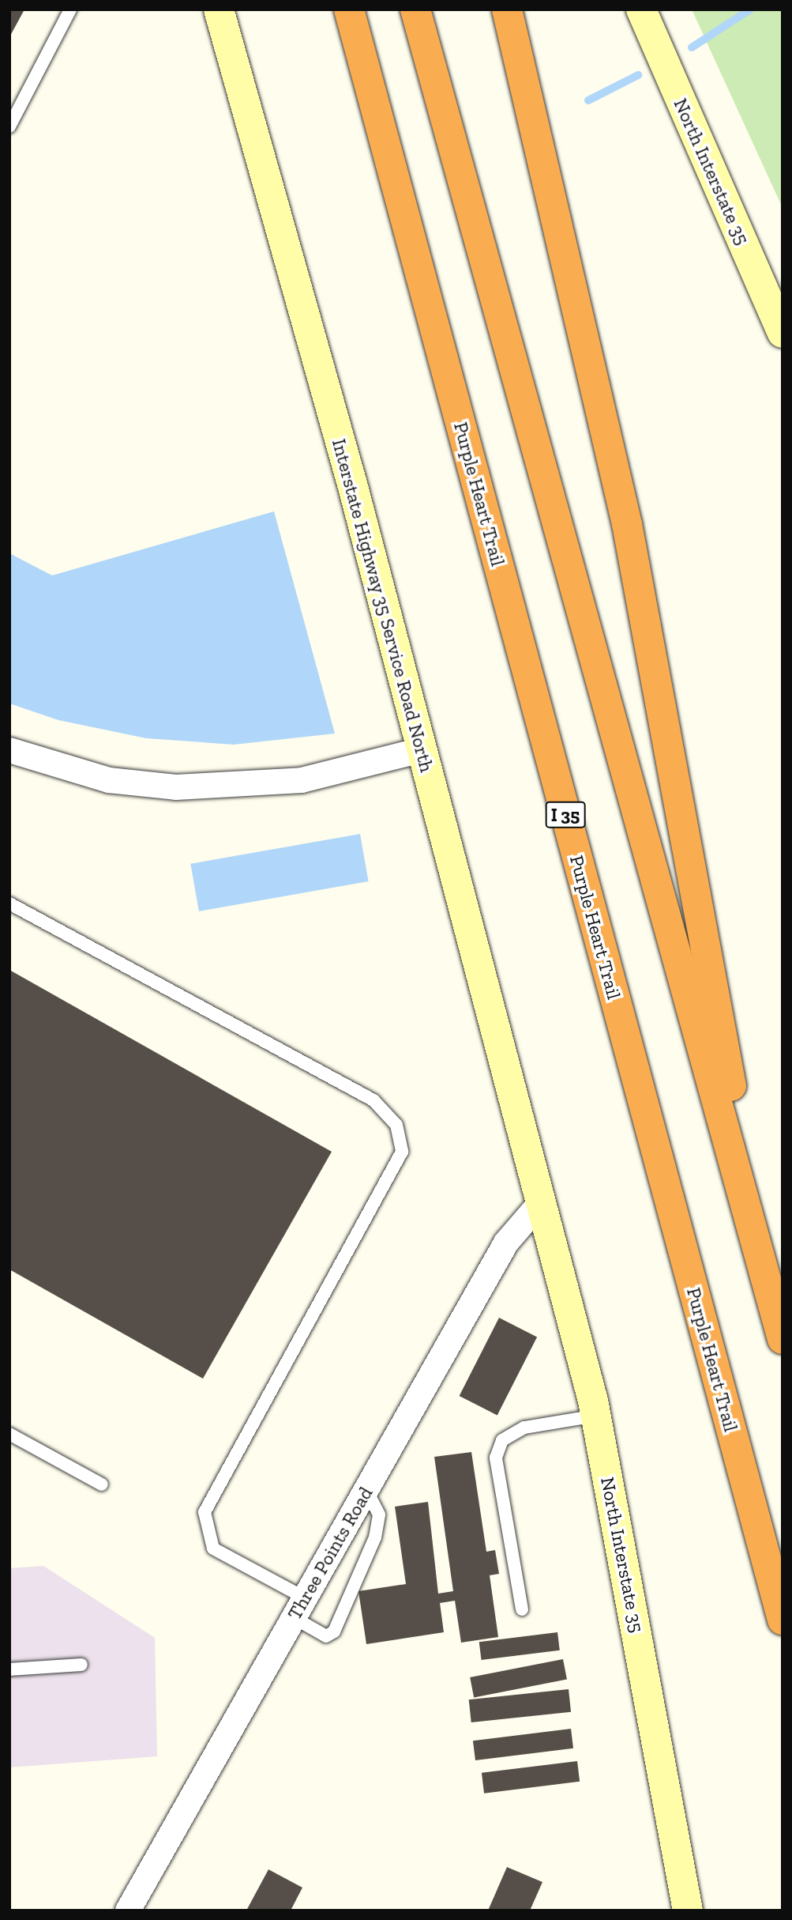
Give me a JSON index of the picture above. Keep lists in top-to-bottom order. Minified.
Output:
{"streets":{"highway":["Purple Heart Trail","I 35"],"main road":["North Interstate 35","Interstate Highway 35 Service Road North"],"street":["Three Points Road"]},"crossings":[["North Interstate 35","Interstate Highway 35 Service Road North"],["North Interstate 35","Three Points Road"],["Interstate Highway 35 Service Road North","Three Points Road"]]}
